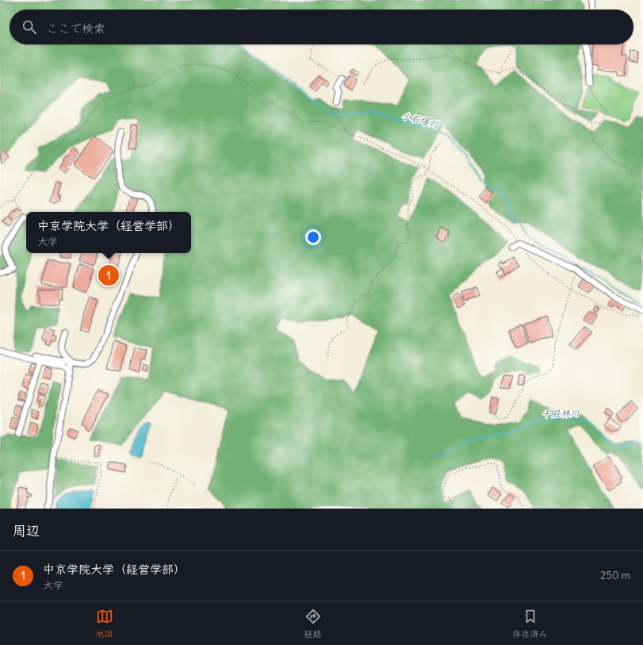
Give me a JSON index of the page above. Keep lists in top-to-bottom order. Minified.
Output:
{"water":["小石塚川","千旦林川"],"page":{"search":"ここで検索","popup":["中京学院大学（経営学部）","大学"],"pins":"1","heading":"周辺","list":[{"mark":"1","name":"中京学院大学（経営学部）","note":"大学","value":"250 m"}],"nav":["地図","経路","保存済み"]}}
